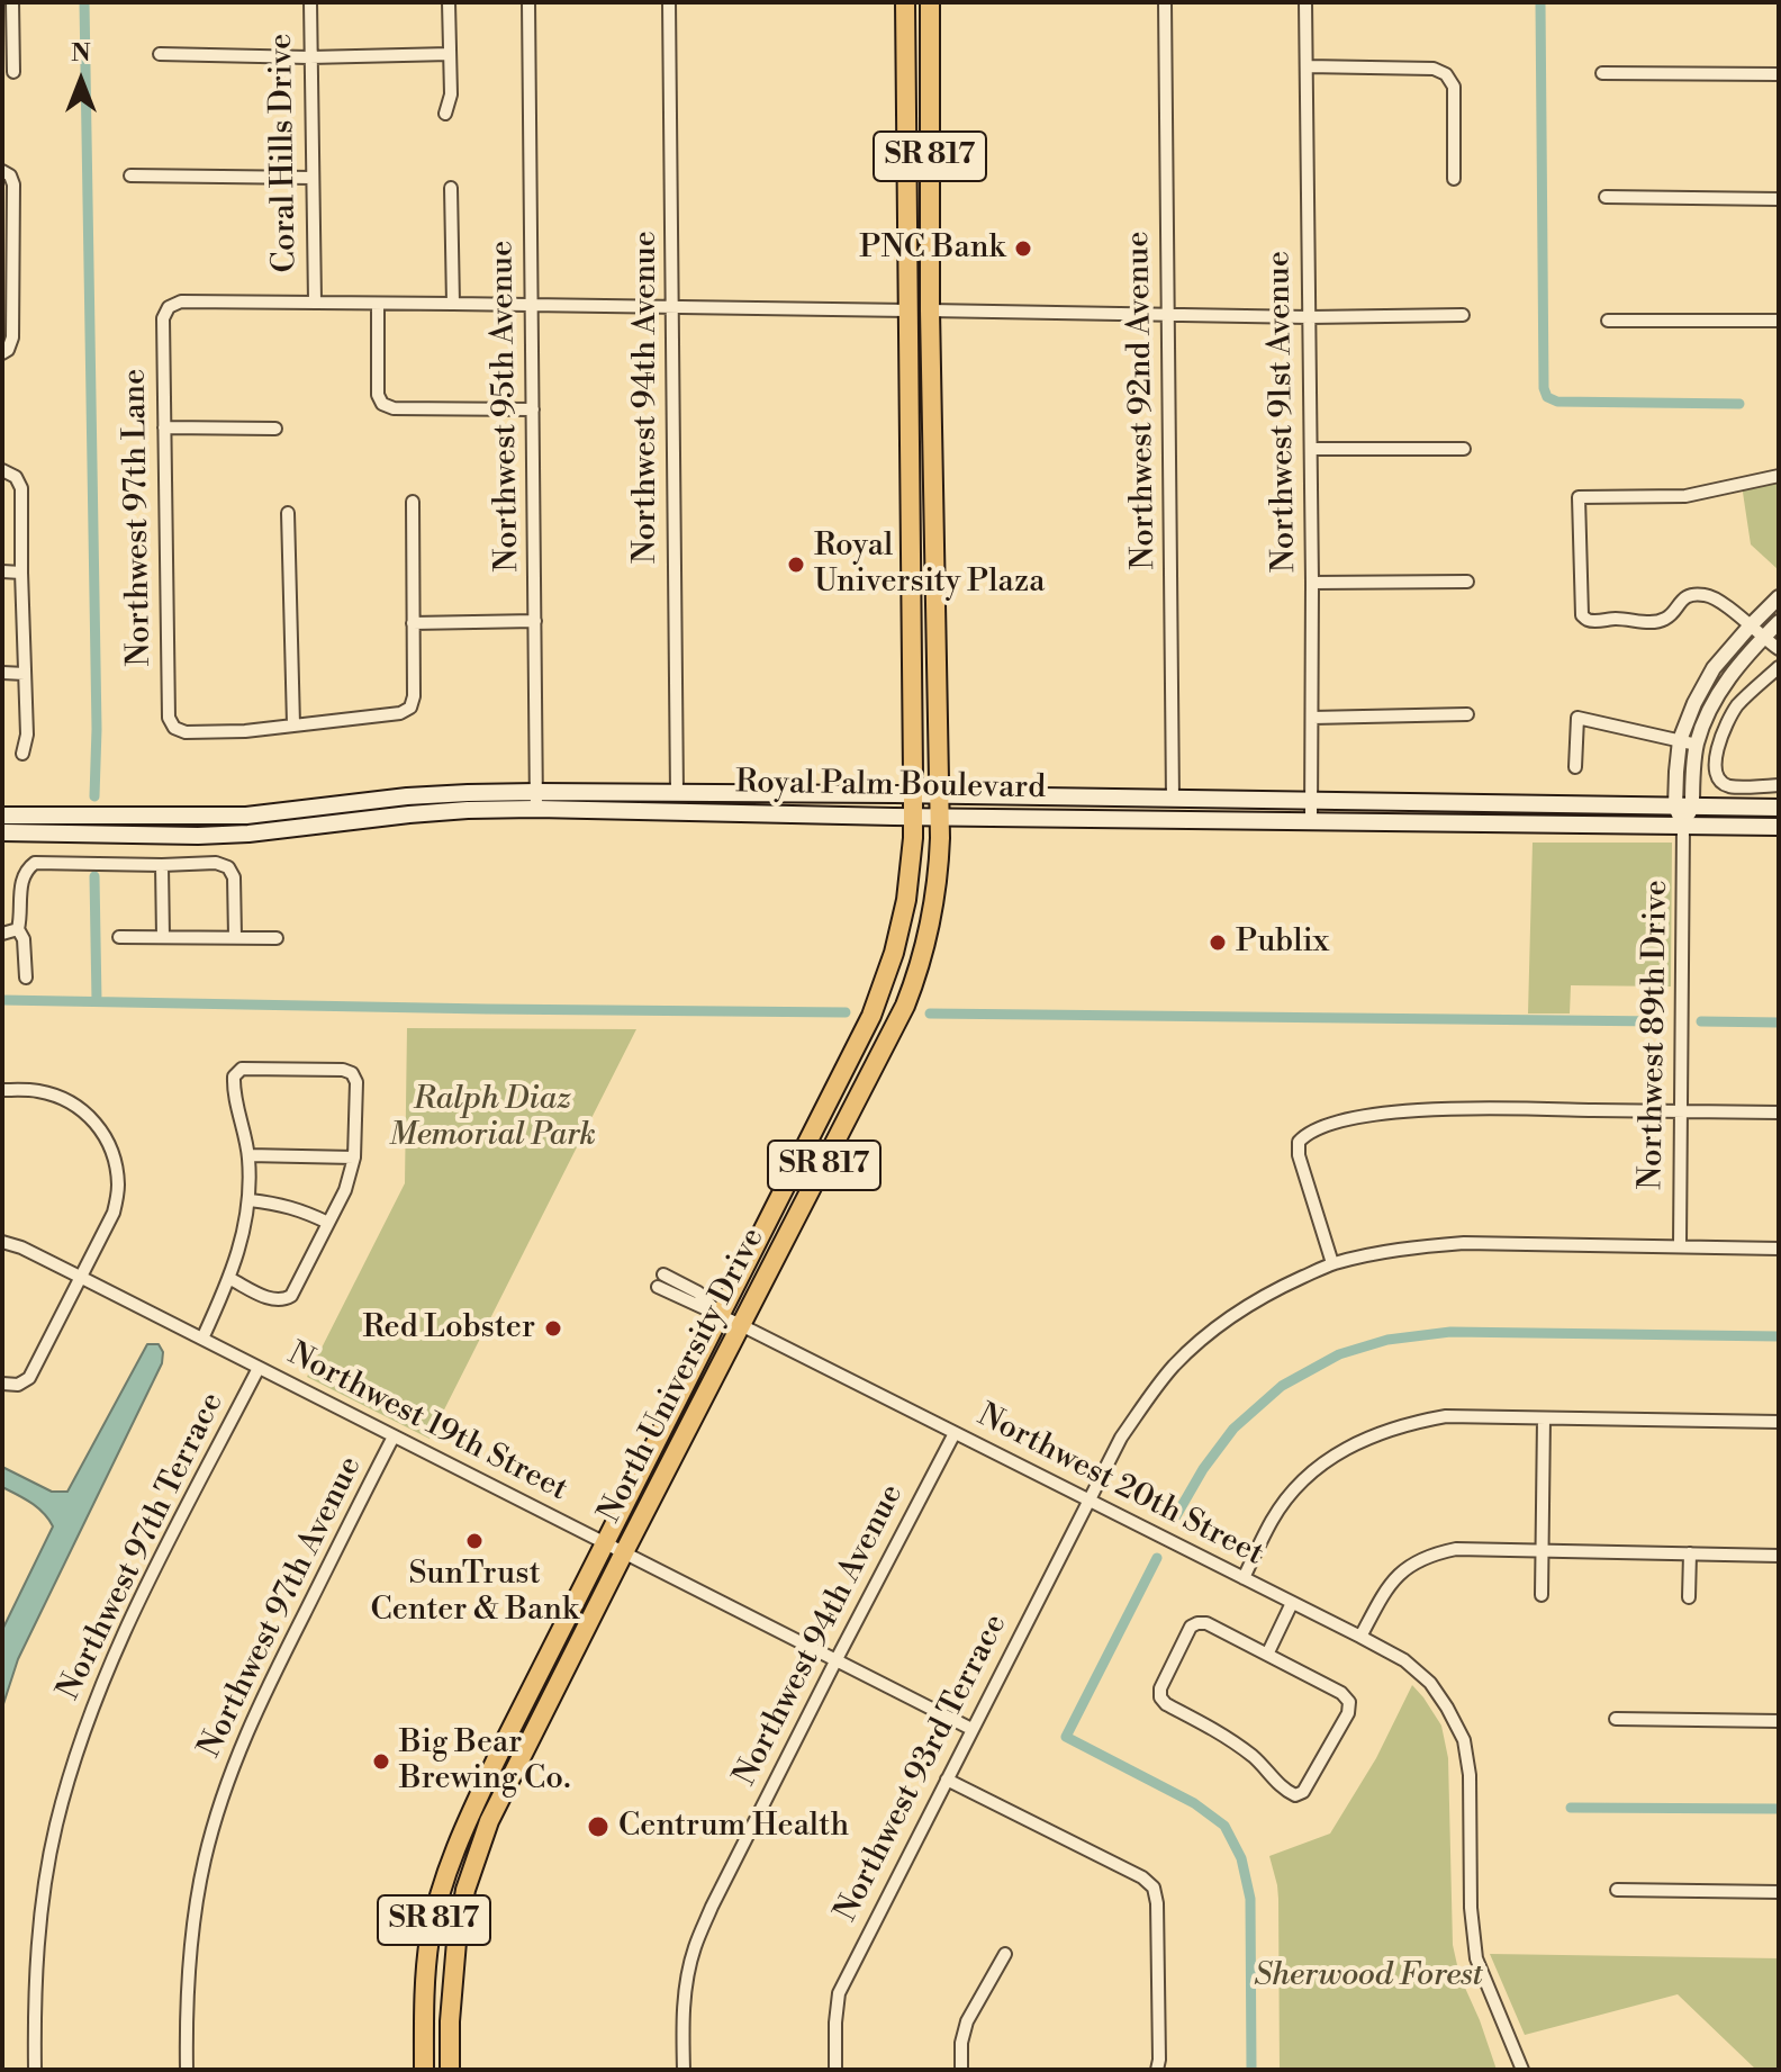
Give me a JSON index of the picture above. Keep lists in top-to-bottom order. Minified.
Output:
{"streets":{"main road":["SR 817","Royal Palm Boulevard","North University Drive"],"street":["Coral Hills Drive","Northwest 94th Avenue","Northwest 92nd Avenue","Northwest 95th Avenue","Northwest 91st Avenue","Northwest 97th Lane","Northwest 89th Drive","Northwest 19th Street","Northwest 20th Street","Northwest 97th Terrace","Northwest 97th Avenue","Northwest 93rd Terrace"]},"crossings":[["Coral Hills Drive","Northwest 97th Lane"],["Northwest 94th Avenue","Royal Palm Boulevard"],["Northwest 94th Avenue","Northwest 19th Street"],["Northwest 94th Avenue","Northwest 20th Street"],["Northwest 92nd Avenue","Royal Palm Boulevard"],["Northwest 95th Avenue","Royal Palm Boulevard"],["Northwest 91st Avenue","Royal Palm Boulevard"],["Royal Palm Boulevard","Northwest 89th Drive"],["Royal Palm Boulevard","North University Drive"],["Northwest 89th Drive","Northwest 93rd Terrace"],["North University Drive","Northwest 19th Street"],["North University Drive","Northwest 20th Street"],["Northwest 19th Street","Northwest 97th Terrace"],["Northwest 19th Street","Northwest 97th Avenue"],["Northwest 19th Street","Northwest 93rd Terrace"],["Northwest 20th Street","Northwest 93rd Terrace"]],"parks":["Ralph Diaz Memorial Park","Sherwood Forest"],"places":["PNC Bank","Royal University Plaza","Publix","Red Lobster","SunTrust Center & Bank","Big Bear Brewing Co.","Centrum Health"],"north":"top"}
